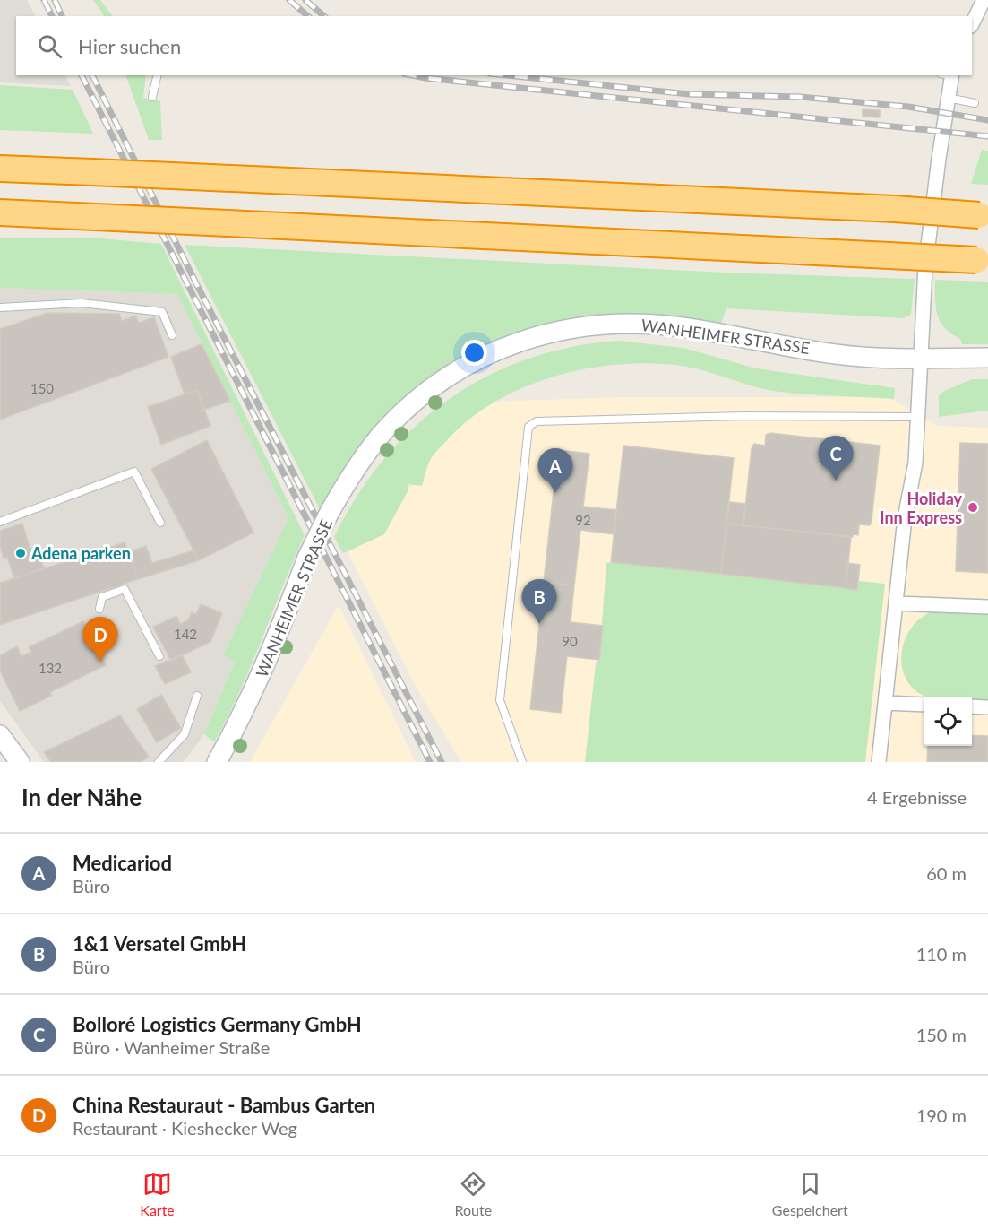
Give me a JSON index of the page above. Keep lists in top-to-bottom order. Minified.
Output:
{"streets":{"street":["WANHEIMER STRASSE"]},"places":["Holiday Inn Express","Adena parken"],"house_numbers":["150","92","142","90","132"],"page":{"search":"Hier suchen","pins":["C","A","B","D"],"heading":["In der Nähe","4 Ergebnisse"],"list":[{"mark":"A","name":"Medicariod","note":"Büro","value":"60 m"},{"mark":"B","name":"1&1 Versatel GmbH","note":"Büro","value":"110 m"},{"mark":"C","name":"Bolloré Logistics Germany GmbH","note":"Büro · Wanheimer Straße","value":"150 m"},{"mark":"D","name":"China Restauraut - Bambus Garten","note":"Restaurant · Kieshecker Weg","value":"190 m"}],"nav":["Karte","Route","Gespeichert"]}}
